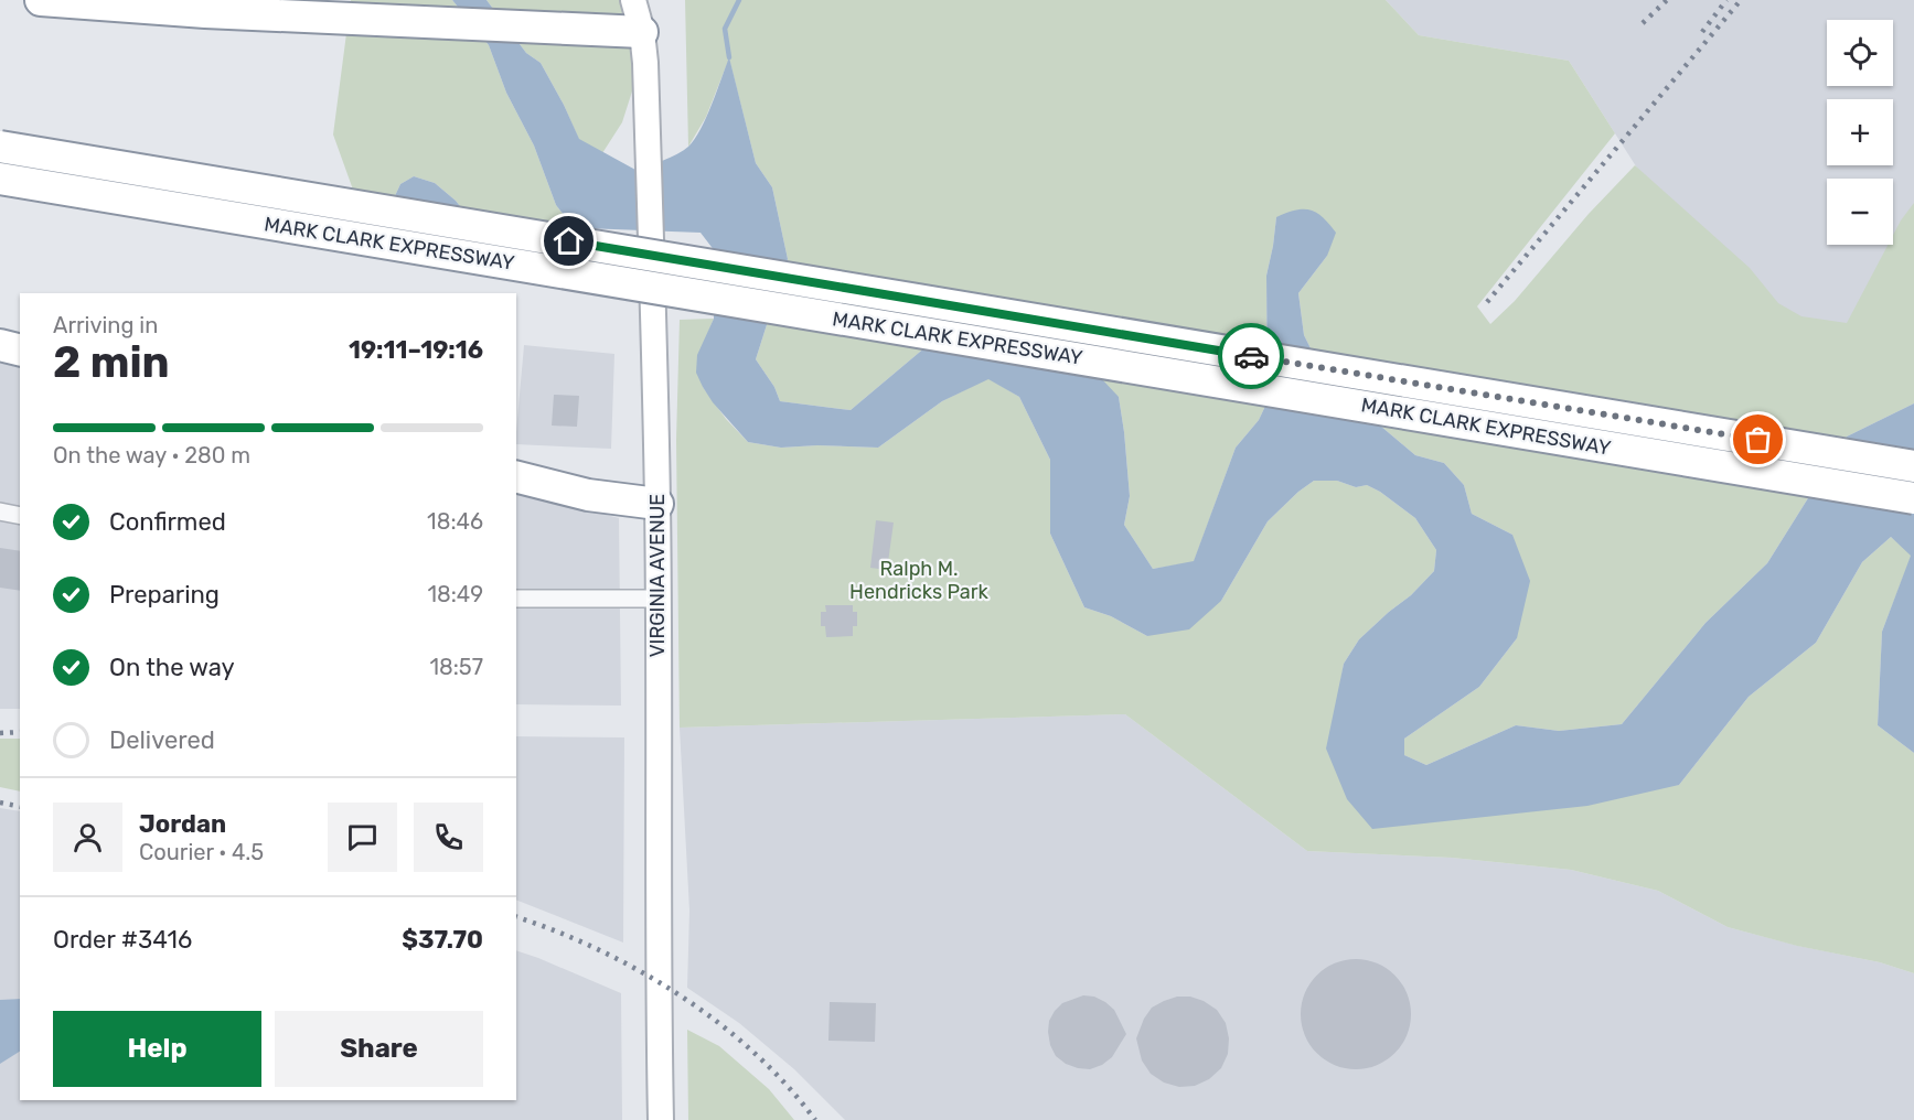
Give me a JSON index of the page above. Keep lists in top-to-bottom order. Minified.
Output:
{"streets":{"highway":["MARK CLARK EXPRESSWAY"],"main road":["VIRGINIA AVENUE"]},"parks":["Ralph M. Hendricks Park"],"page":{"map_buttons":["+","−"],"heading":["2 min","Arriving in","19:11–19:16"],"panel":["Jordan","Courier · 4.5","Order #3416","$37.70"],"bar":"On the way · 280 m","list":[["Confirmed","18:46"],["Preparing","18:49"],["On the way","18:57"],"Delivered"],"buttons":["Help","Share"]}}
